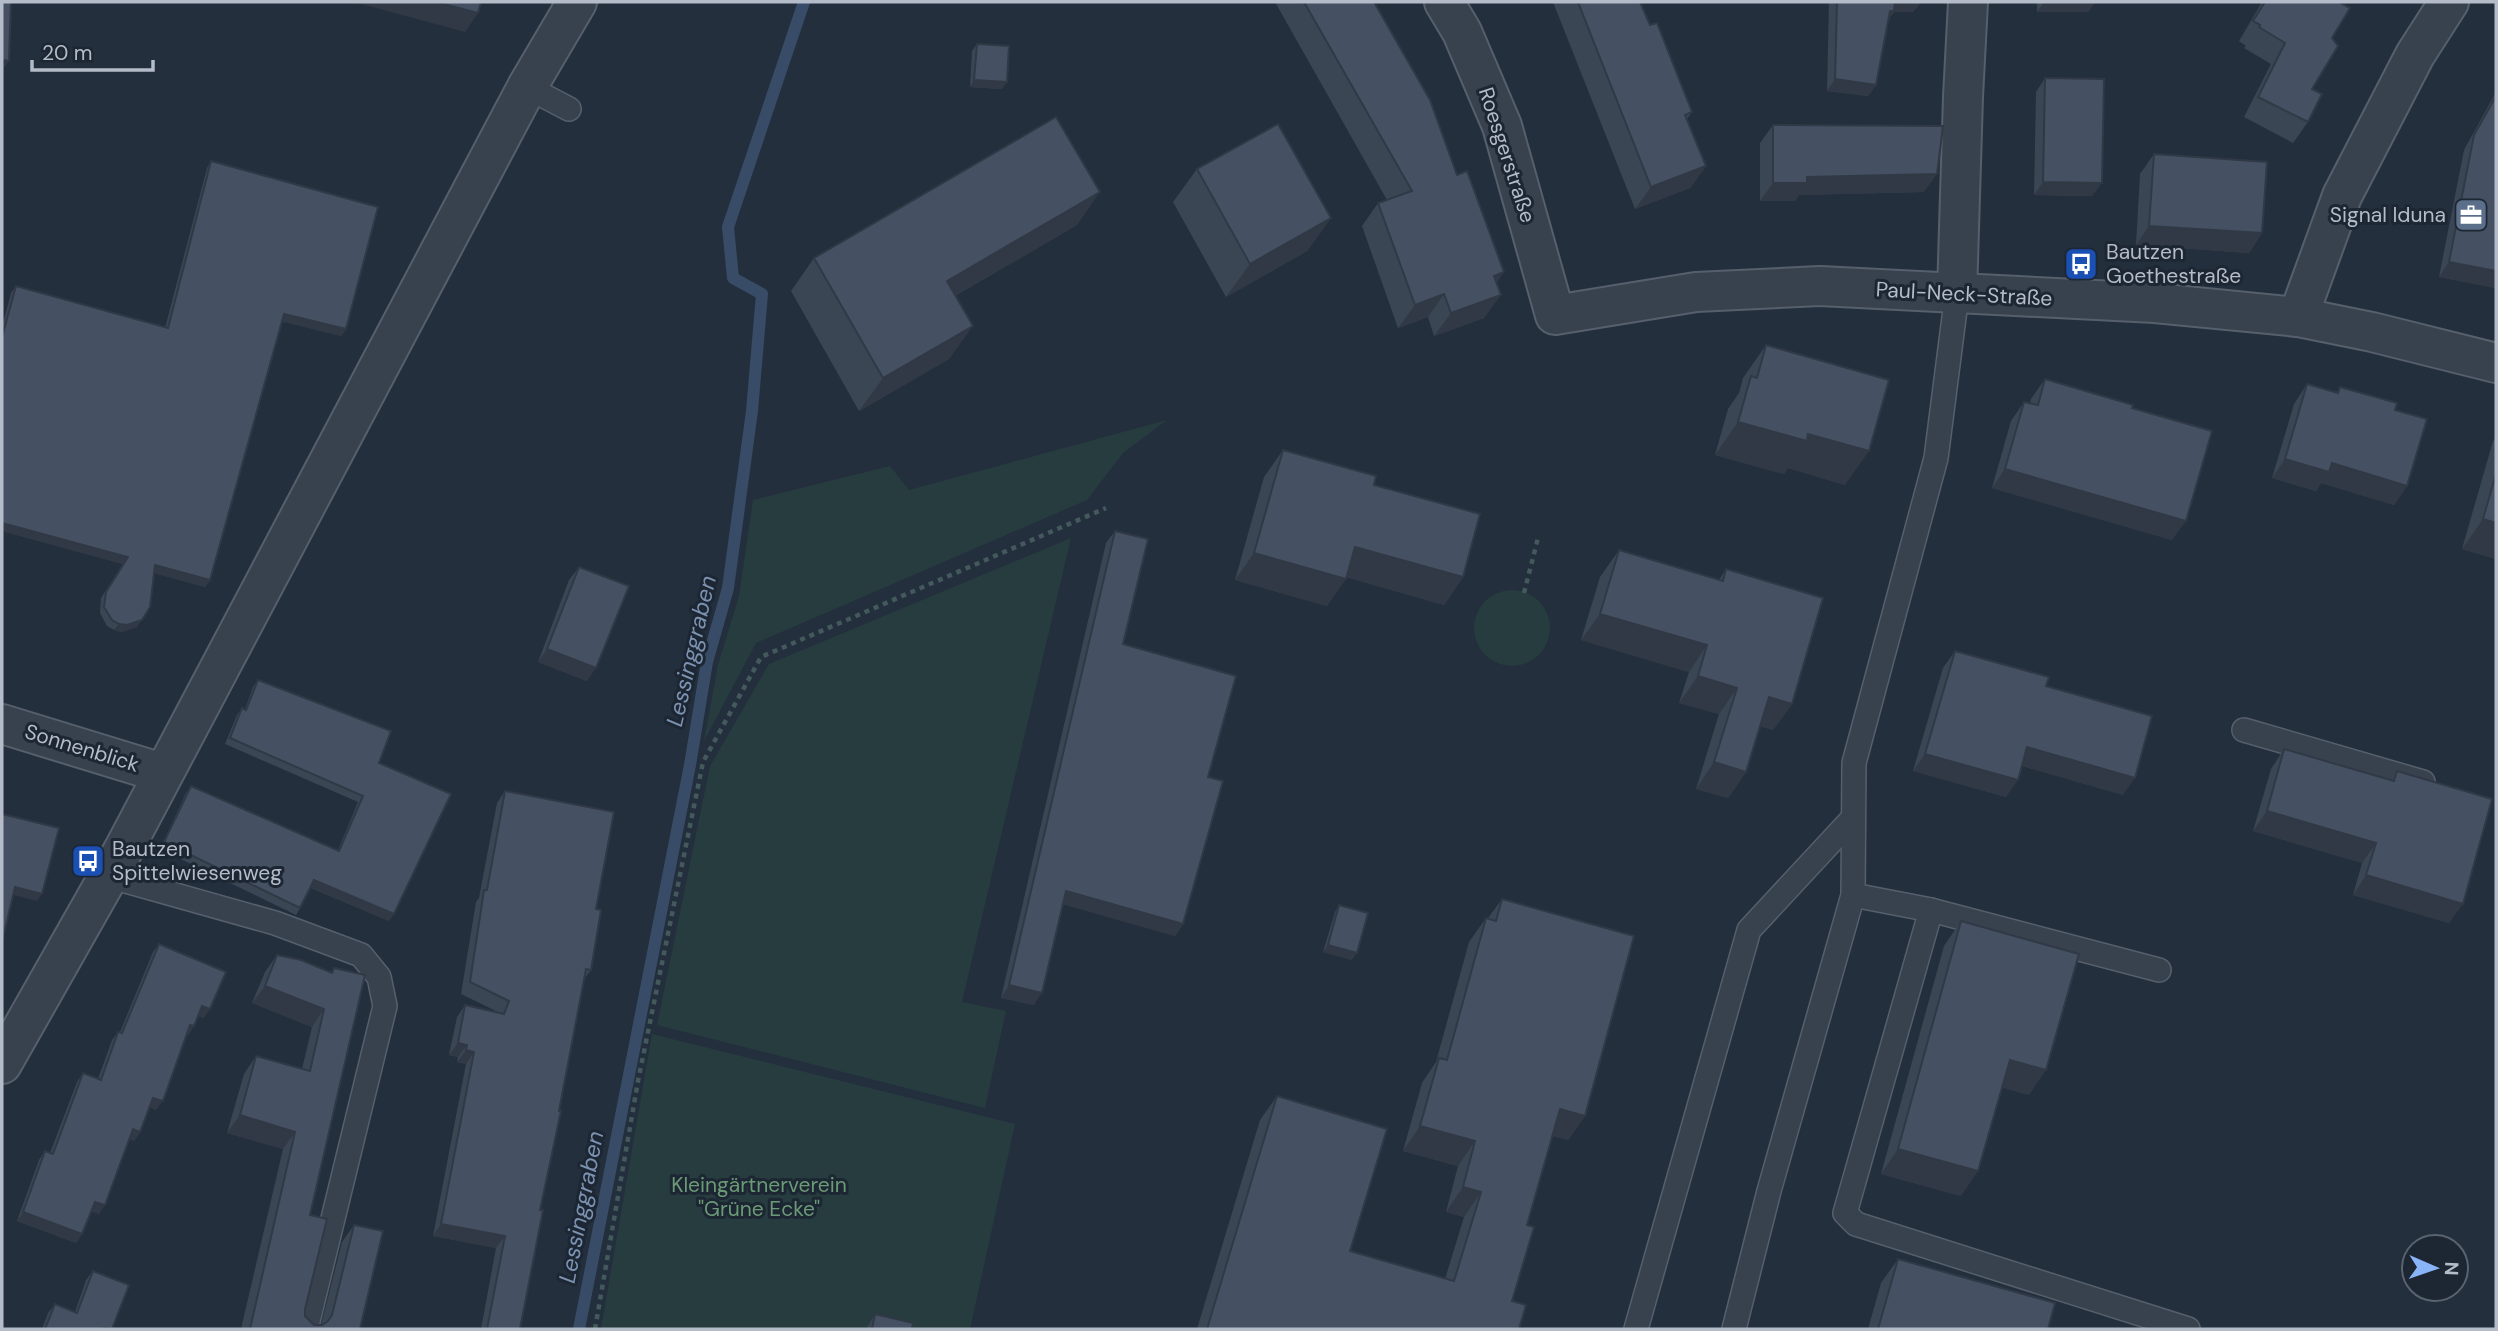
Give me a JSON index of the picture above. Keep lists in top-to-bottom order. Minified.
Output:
{"streets":{"street":["Roesgerstraße","Paul-Neck-Straße","Sonnenblick"]},"crossings":[["Roesgerstraße","Paul-Neck-Straße"]],"water":["Lessinggraben"],"parks":["Kleingärtnerverein \"Grüne Ecke\""],"places":{"office":["Signal Iduna"],"bus stop":["Bautzen Goethestraße","Bautzen Spittelwiesenweg"]},"scale_bar":"20 m","north":"right"}
